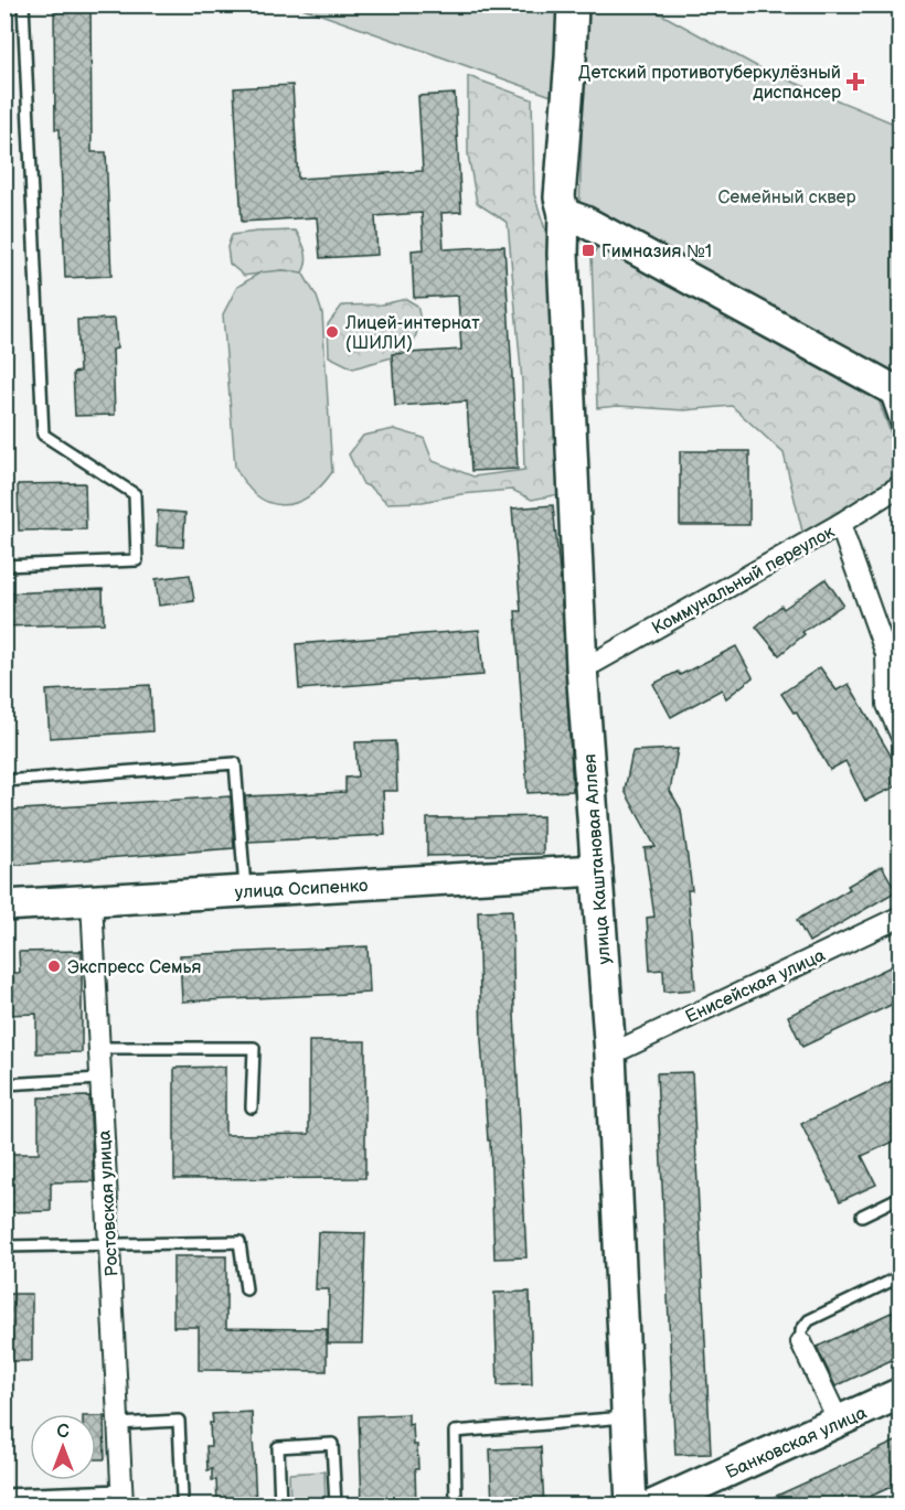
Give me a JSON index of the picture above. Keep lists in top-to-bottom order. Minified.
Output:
{"streets":{"street":["Коммунальный переулок","улица Каштановая Аллея","улица Осипенко","Енисейская улица","Ростовская улица","Банковская улица"]},"crossings":[["Коммунальный переулок","улица Каштановая Аллея"],["улица Каштановая Аллея","улица Осипенко"],["улица Каштановая Аллея","Енисейская улица"],["улица Осипенко","Ростовская улица"]],"parks":["Семейный сквер"],"places":{"health":["Детский противотуберкулёзный диспансер"],"transit":["Гимназия №1"],"other":["Лицей-интернат (ШИЛИ)","Экспресс Семья"]},"north":"top"}
